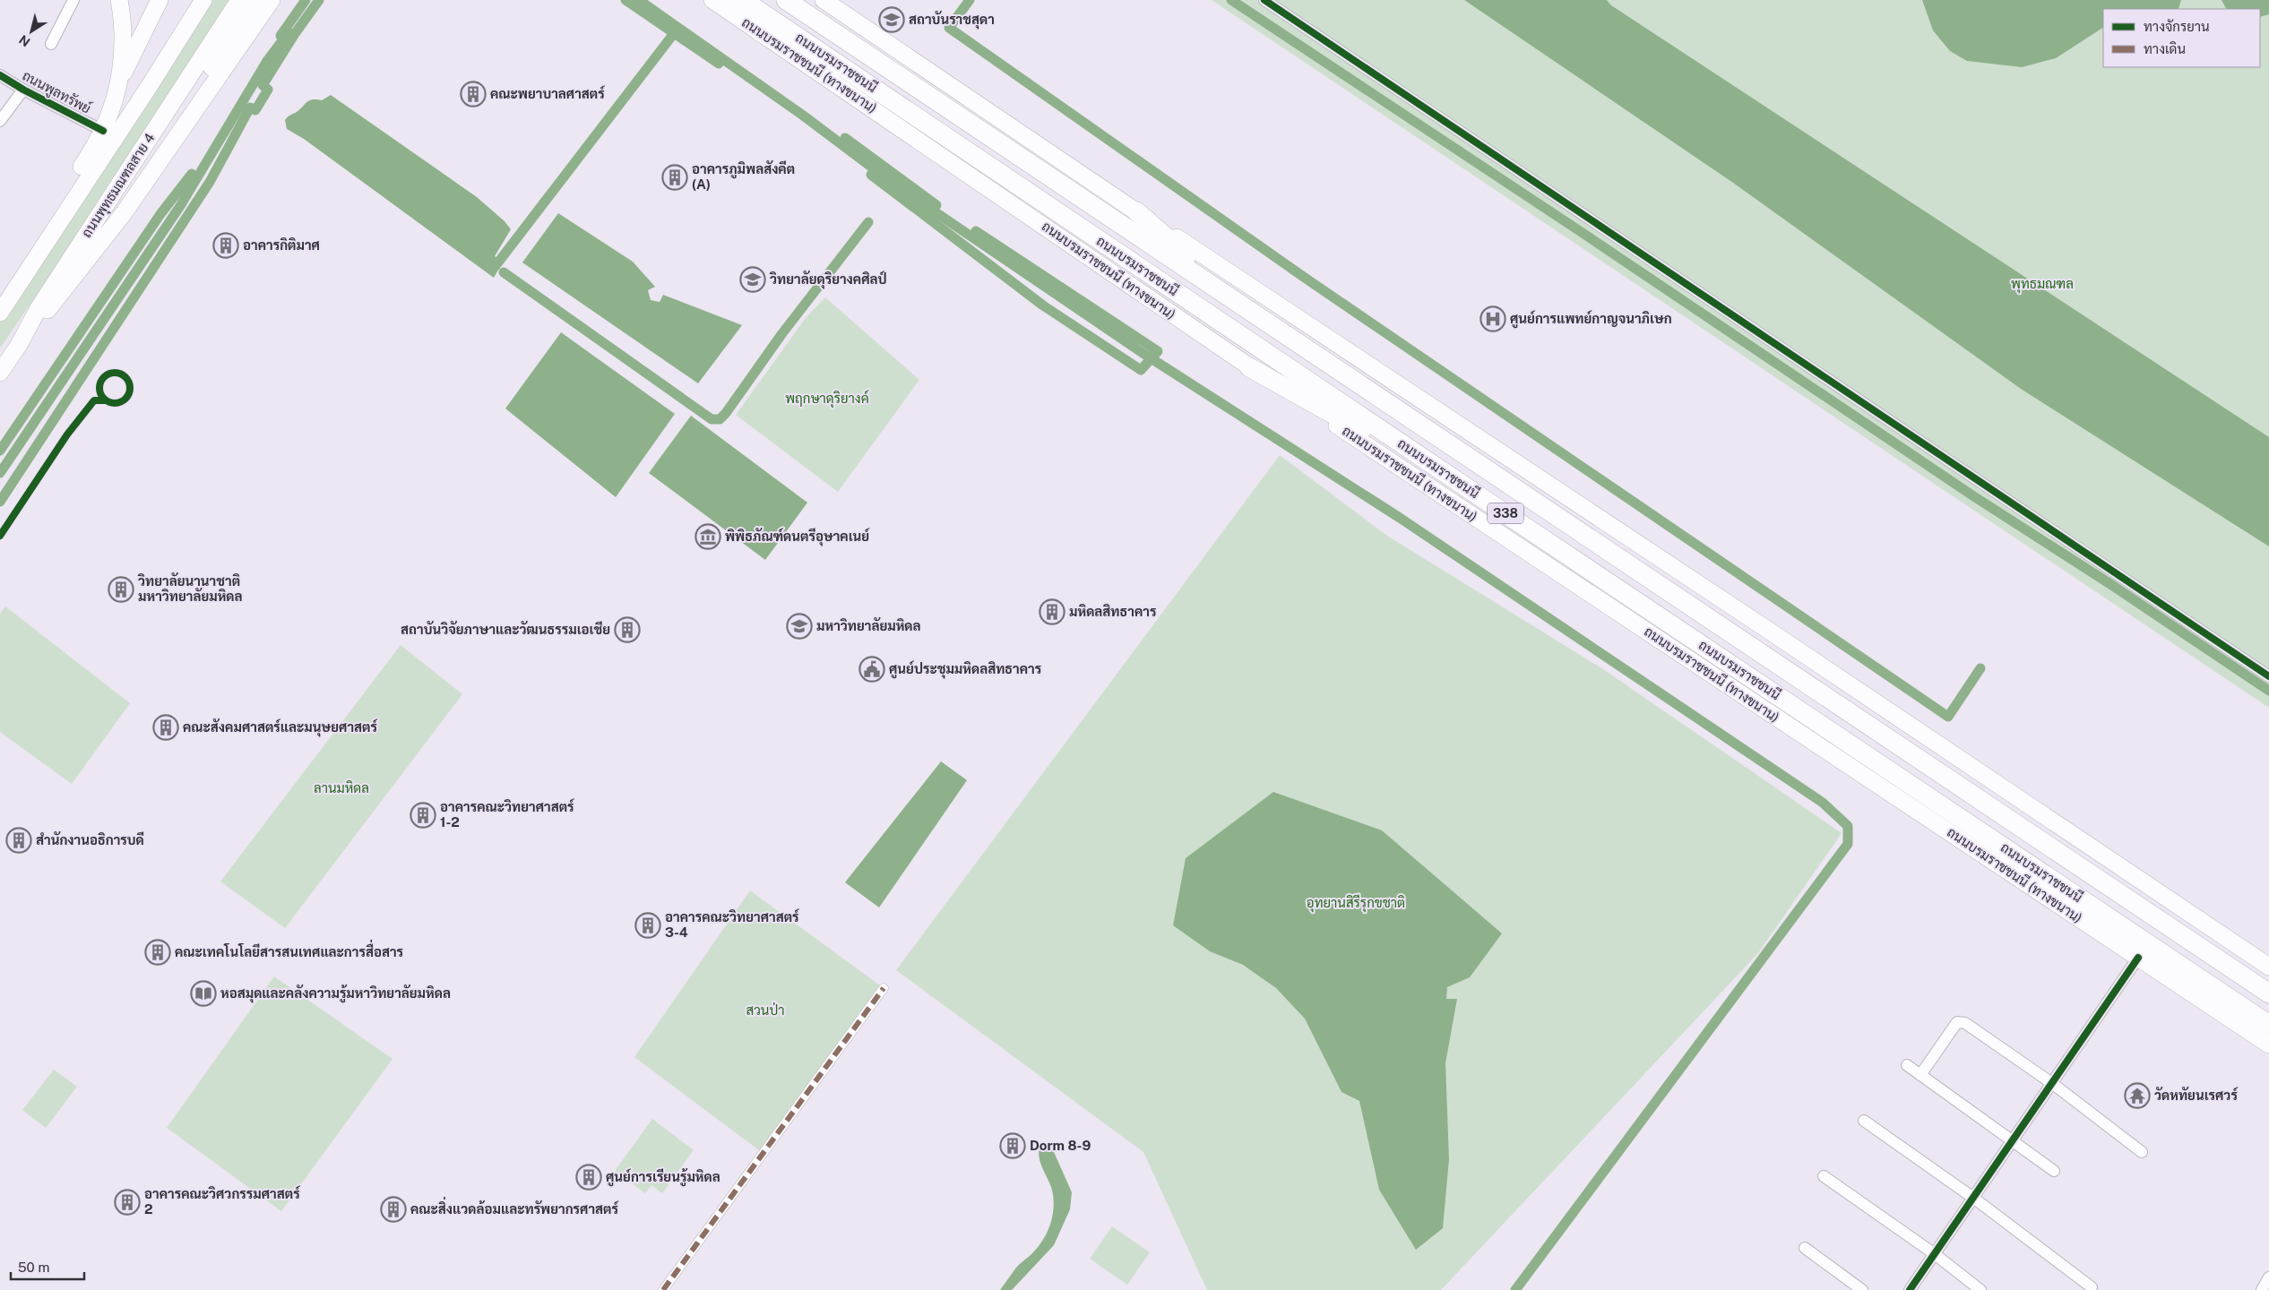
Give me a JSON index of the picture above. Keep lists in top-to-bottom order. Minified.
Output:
{"streets":{"highway":["ถนนบรมราชชนนี","338"],"main road":["ถนนบรมราชชนนี (ทางขนาน)","ถนนพุทธมณฑลสาย 4"],"street":["ถนนพูลทรัพย์"]},"parks":["พุทธมณฑล","พฤกษาดุริยางค์","ลานมหิดล","อุทยานสิรีรุกขชาติ","สวนป่า"],"places":{"school or university":["สถาบันราชสุดา","วิทยาลัยดุริยางคศิลป์","มหาวิทยาลัยมหิดล"],"building":["คณะพยาบาลศาสตร์","อาคารภูมิพลสังคีต (A)","อาคารกิติมาศ","วิทยาลัยนานาชาติ มหาวิทยาลัยมหิดล","มหิดลสิทธาคาร","สถาบันวิจัยภาษาและวัฒนธรรมเอเชีย","คณะสังคมศาสตร์และมนุษยศาสตร์","อาคารคณะวิทยาศาสตร์ 1-2","สำนักงานอธิการบดี","อาคารคณะวิทยาศาสตร์ 3-4","คณะเทคโนโลยีสารสนเทศและการสื่อสาร","Dorm 8-9","ศูนย์การเรียนรู้มหิดล","อาคารคณะวิศวกรรมศาสตร์ 2","คณะสิ่งแวดล้อมและทรัพยากรศาสตร์"],"hospital":["ศูนย์การแพทย์กาญจนาภิเษก"],"museum":["พิพิธภัณฑ์ดนตรีอุษาคเนย์"],"public building":["ศูนย์ประชุมมหิดลสิทธาคาร"],"library":["หอสมุดและคลังความรู้มหาวิทยาลัยมหิดล"],"temple":["วัดหทัยนเรศวร์"]},"legend":["ทางจักรยาน","ทางเดิน"],"scale_bar":"50 m","north":"bottom left"}
